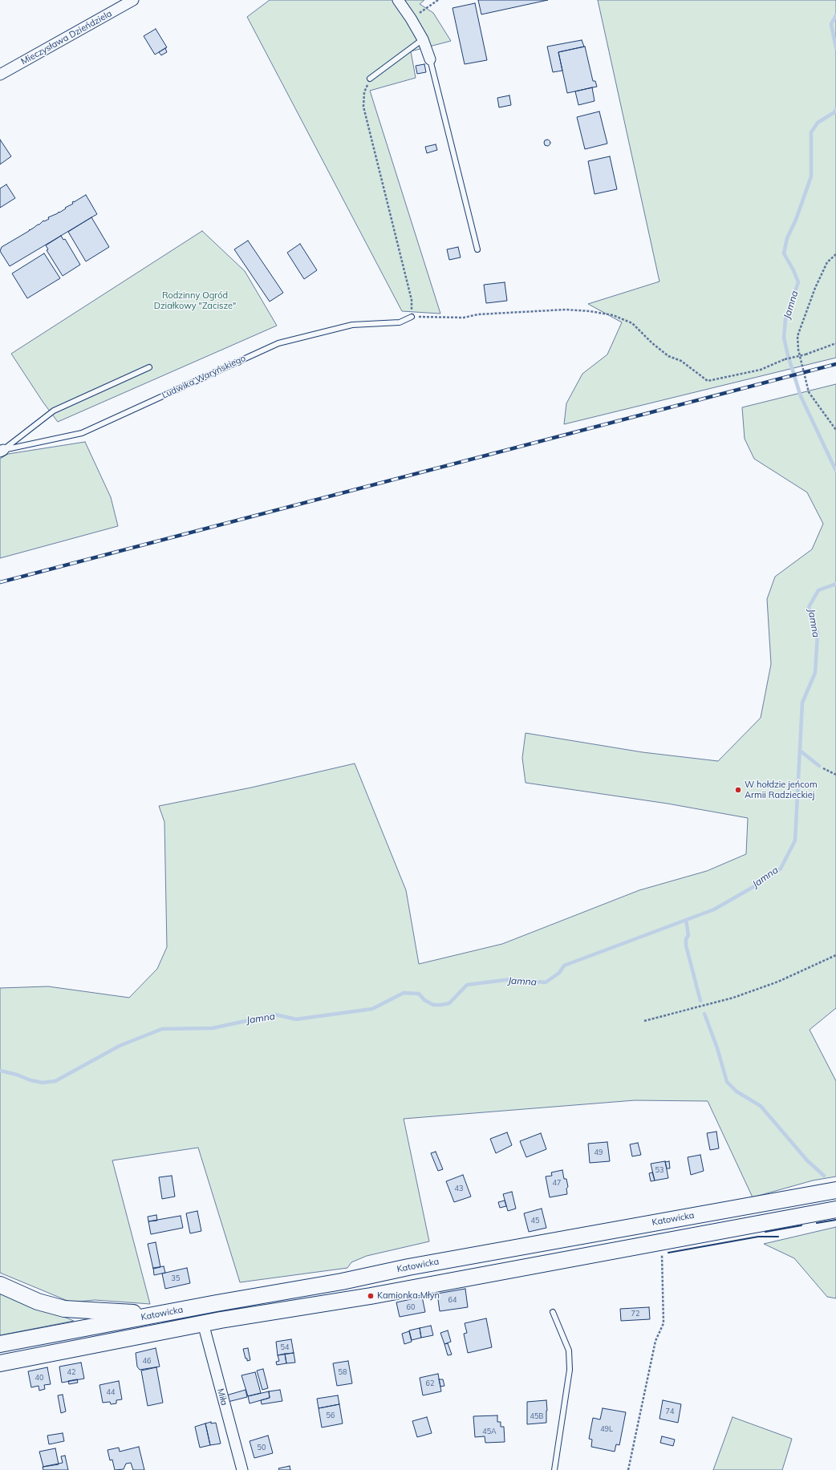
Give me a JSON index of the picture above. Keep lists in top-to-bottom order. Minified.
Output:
{"streets":{"main road":["Katowicka"],"street":["Mieczysława Dzieńdziela","Miła"],"lane":["Ludwika Waryńskiego"]},"crossings":[["Katowicka","Miła"]],"water":["Jamna"],"parks":["Rodzinny Ogród Działkowy \"Zacisze\""],"places":["W hołdzie jeńcom Armii Radzieckiej","Kamionka Młyn"],"house_numbers":["49","53","47","43","45","35","64","60","72","54","46","42","58","40","62","44","74","56","45B","49L","45A","50"]}
